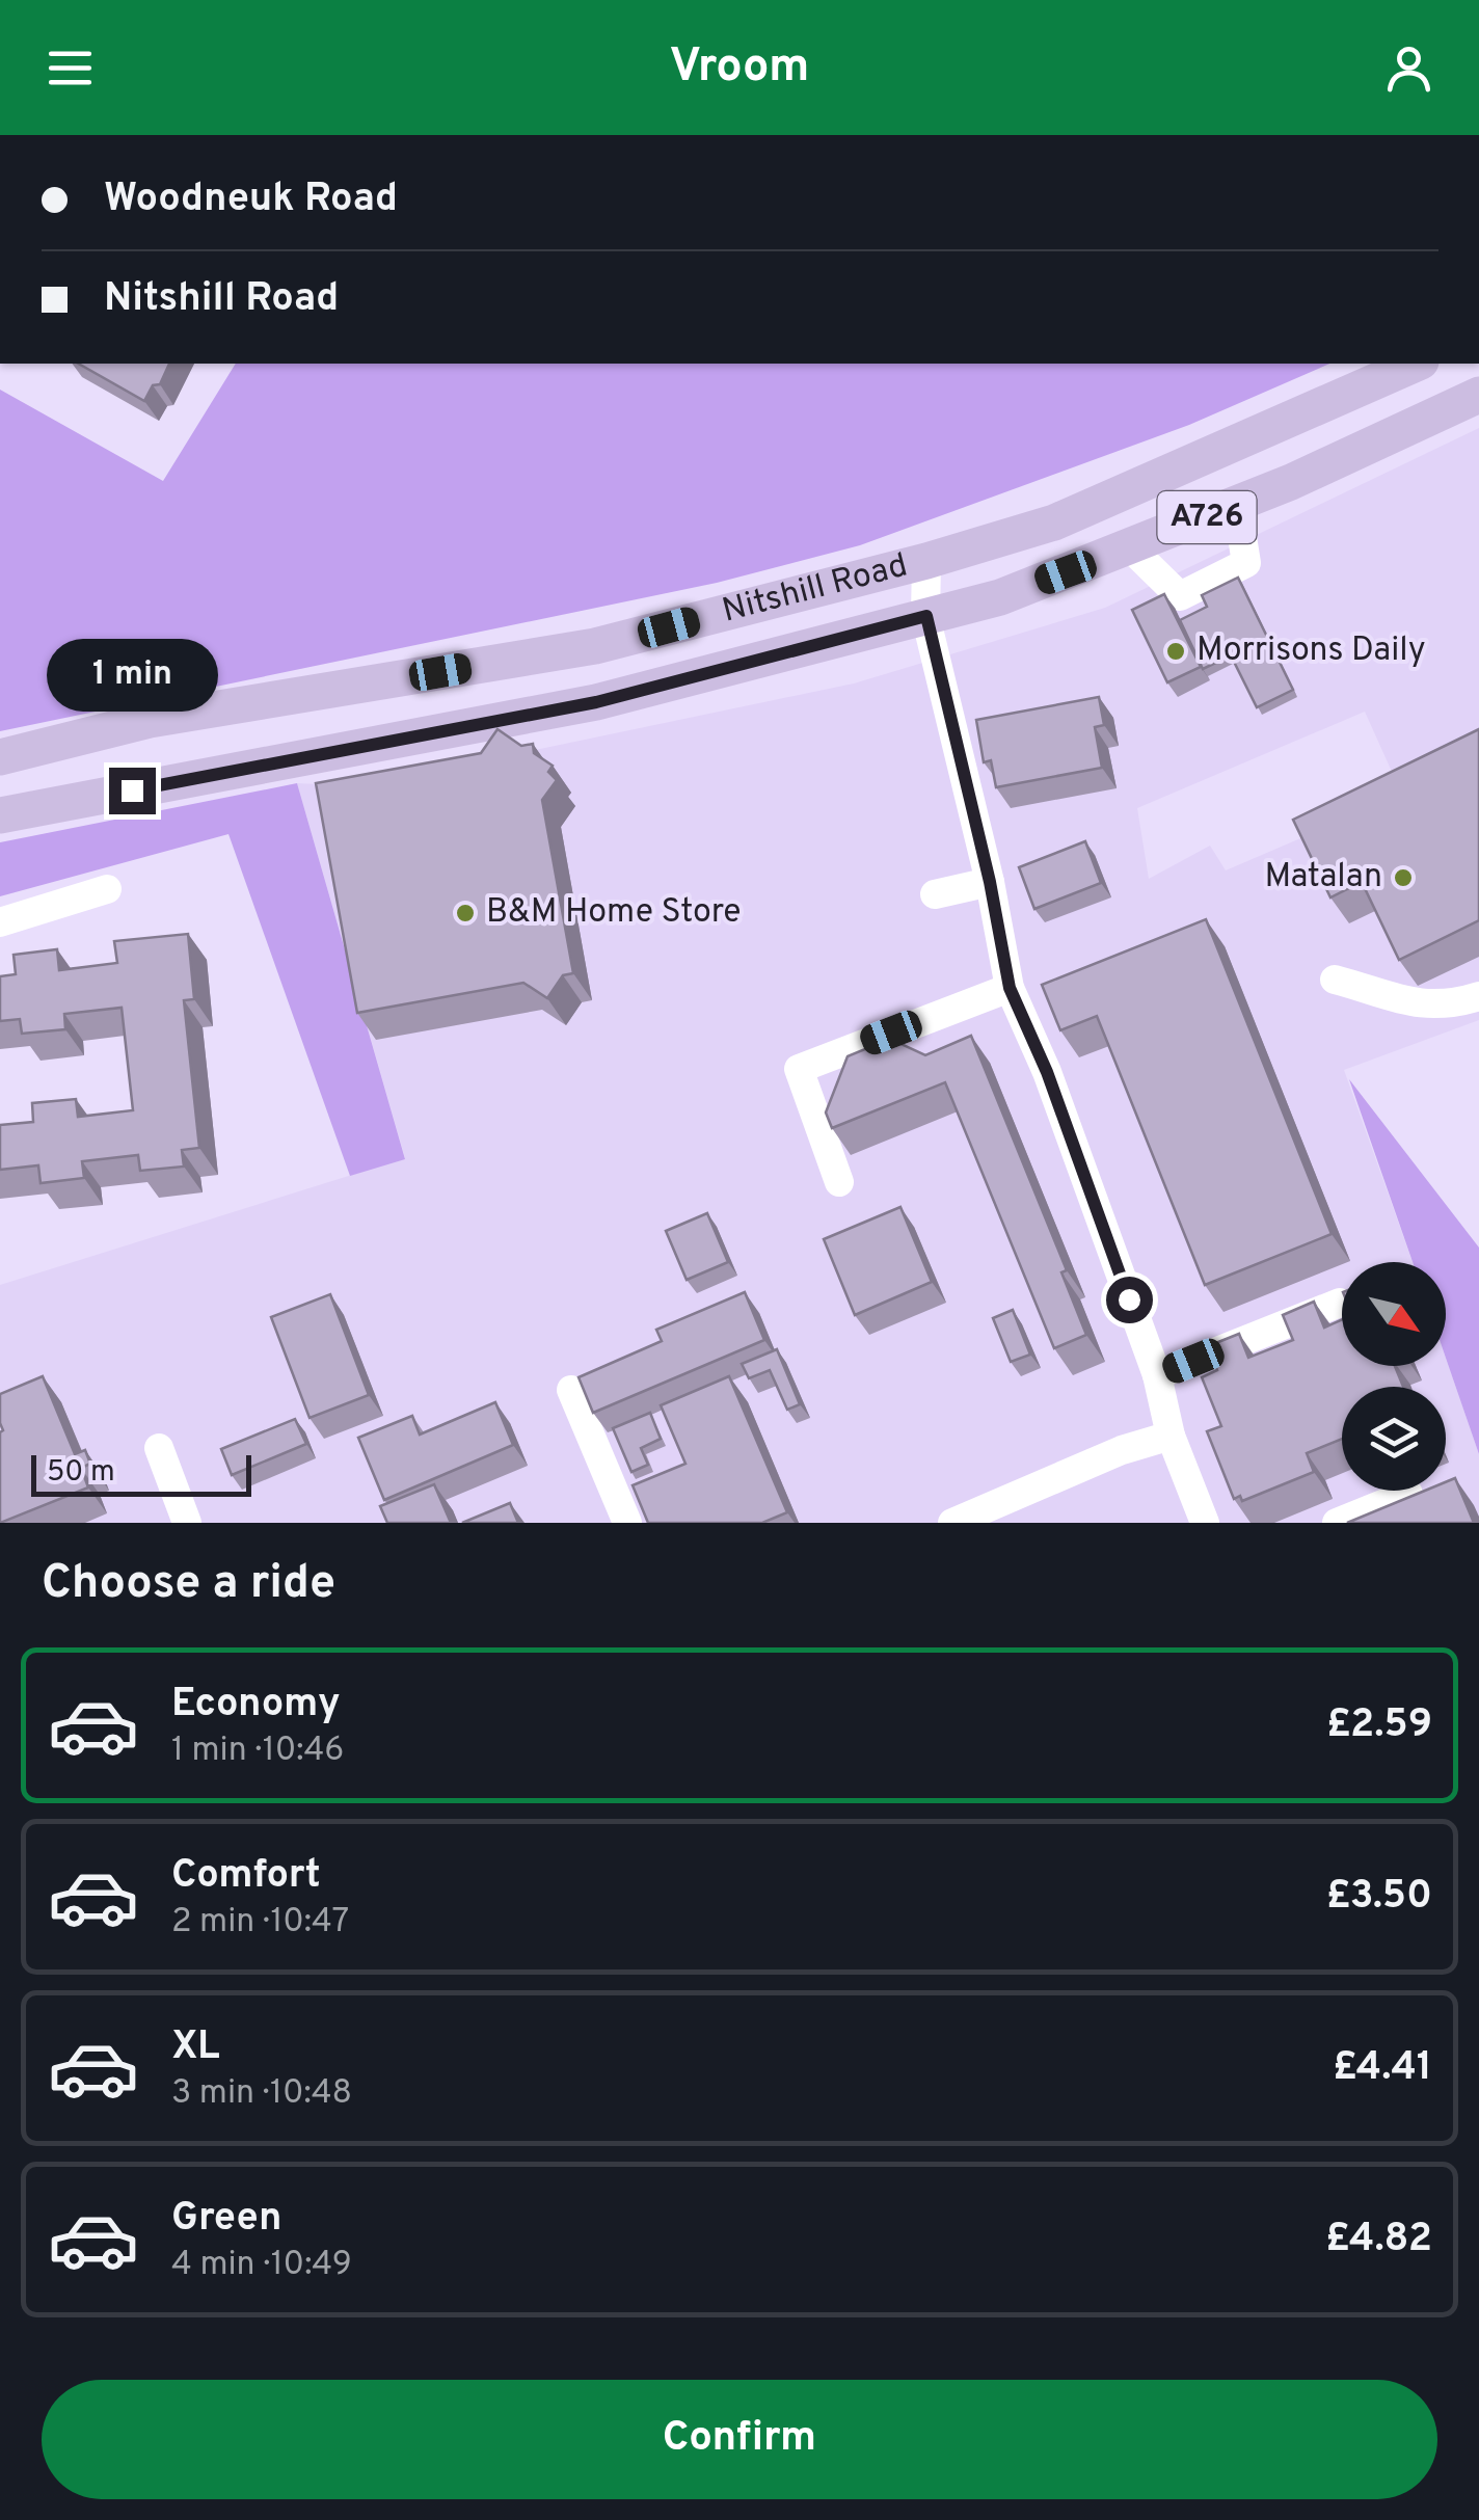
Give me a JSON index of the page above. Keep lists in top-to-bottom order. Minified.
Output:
{"streets":{"main road":["A726","Nitshill Road"]},"places":["Morrisons Daily","Matalan","B&M Home Store"],"scale_bar":"50 m","north":"bottom right","page":{"header":"Vroom","banner":["Woodneuk Road","Nitshill Road"],"bubble":"1 min","scale":"50 m","heading":"Choose a ride","list":[{"name":"Economy","note":"1 min · 10:46","value":"£2.59"},{"name":"Comfort","note":"2 min · 10:47","value":"£3.50"},{"name":"XL","note":"3 min · 10:48","value":"£4.41"},{"name":"Green","note":"4 min · 10:49","value":"£4.82"}],"buttons":"Confirm"}}
